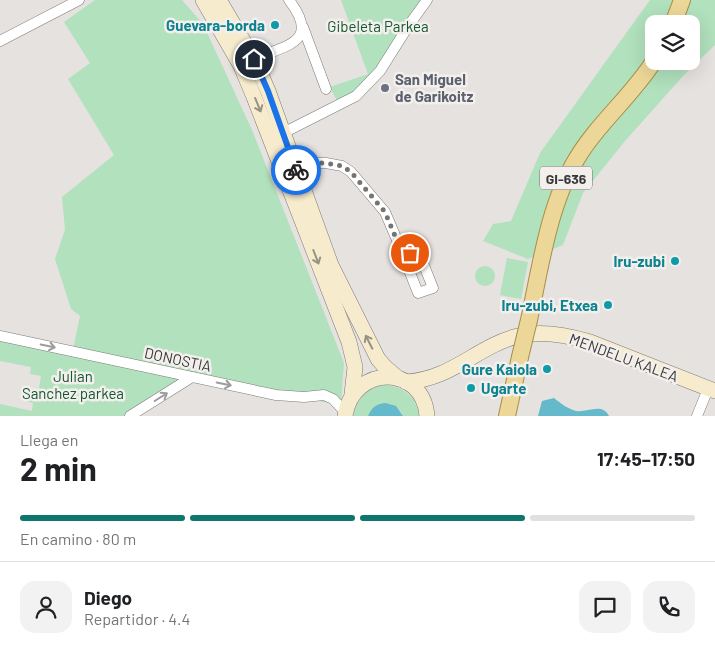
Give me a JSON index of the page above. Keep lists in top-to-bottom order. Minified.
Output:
{"streets":{"main road":["GI-636","MENDELU KALEA"],"street":["DONOSTIA"]},"one_way":["DONOSTIA"],"parks":["Gibeleta Parkea","Julian Sanchez parkea"],"places":["Guevara-borda","San Miguel de Garikoitz","Iru-zubi","Iru-zubi, Etxea","Gure Kaiola","Ugarte"],"page":{"heading":["2 min","Llega en","17:45–17:50"],"panel":["Diego","Repartidor · 4.4"],"bar":"En camino · 80 m"}}
